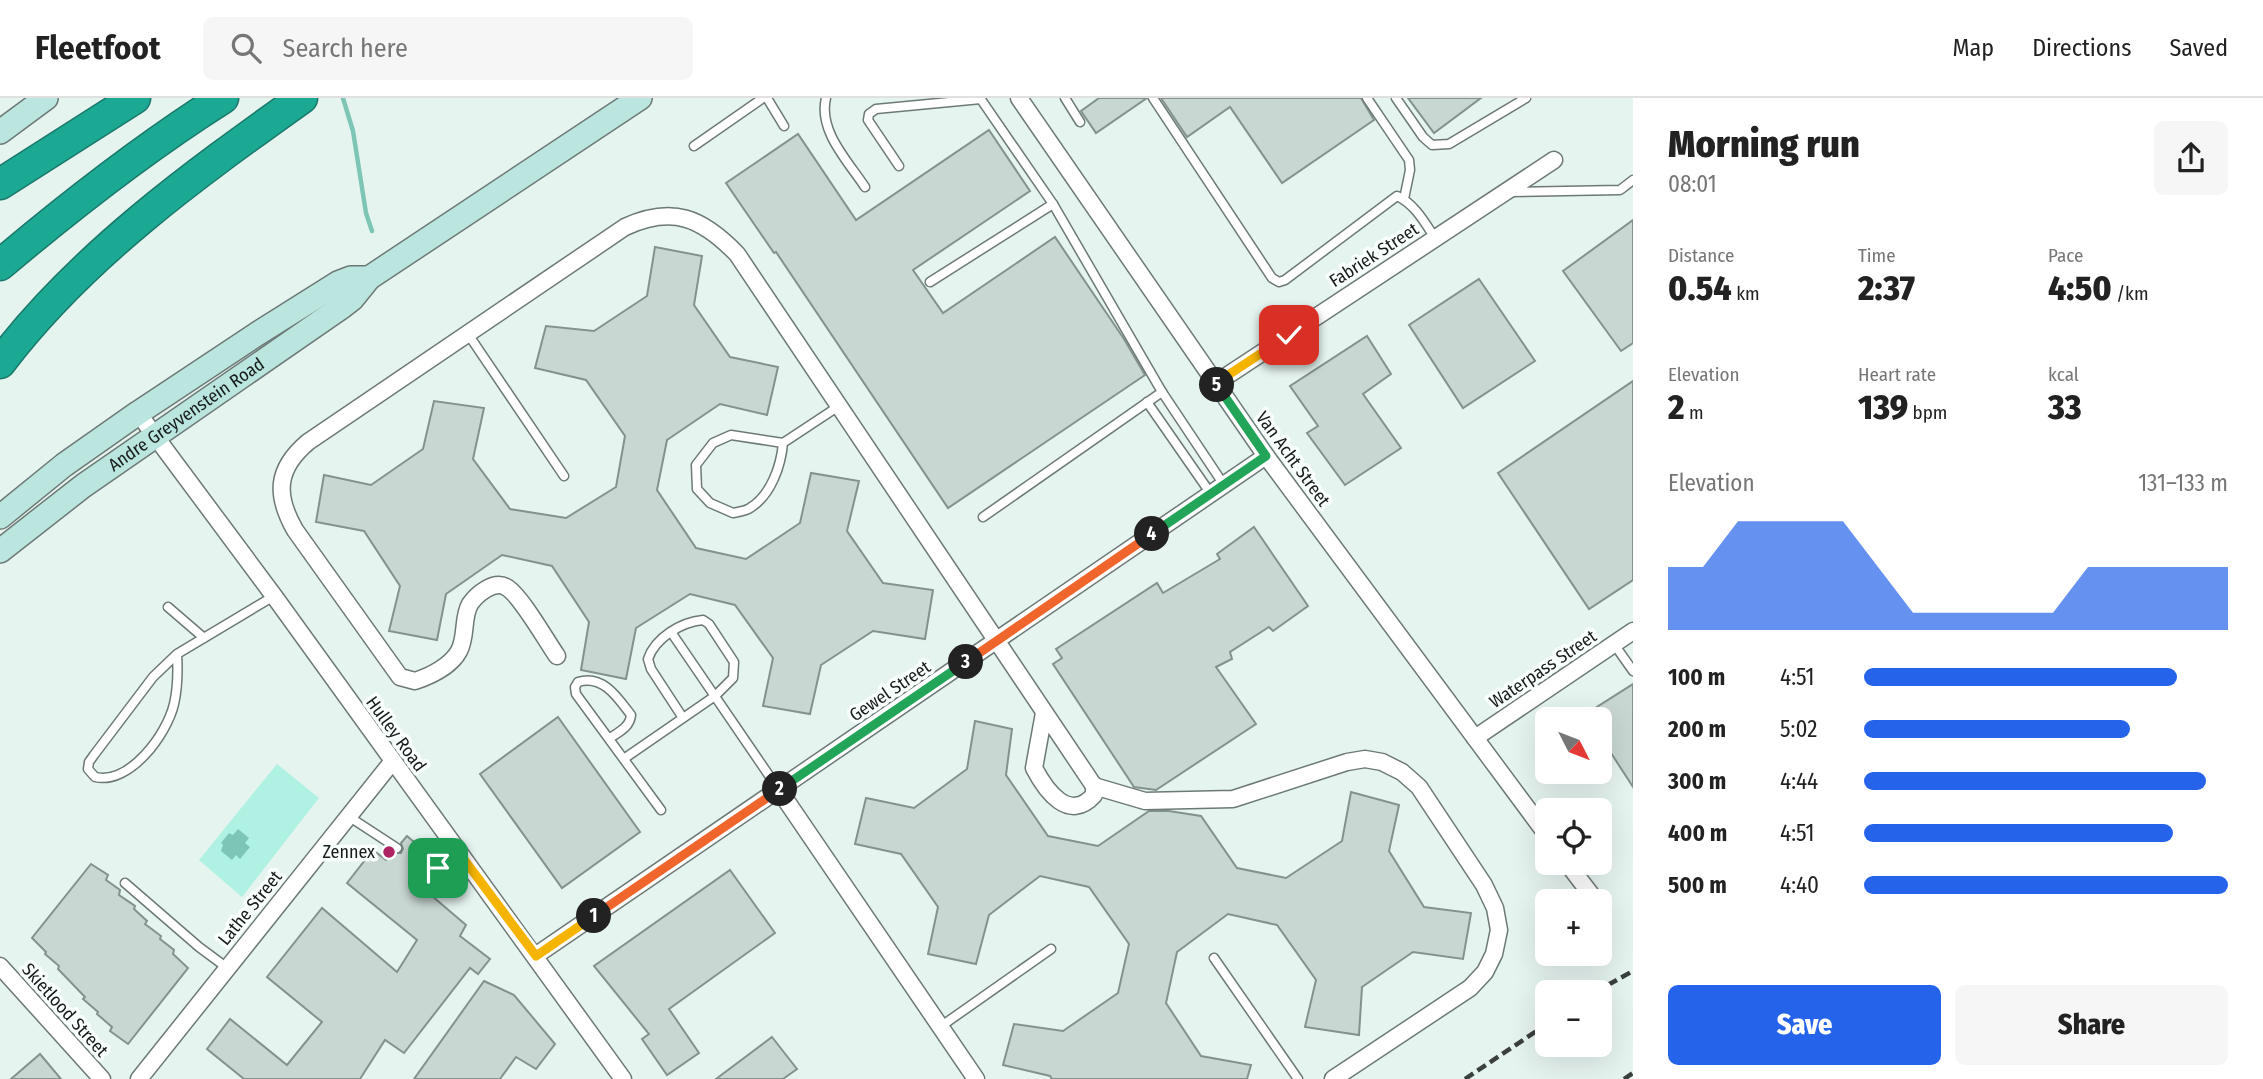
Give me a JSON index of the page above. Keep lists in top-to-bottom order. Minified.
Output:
{"streets":{"main road":["Andre Greyvenstein Road"],"street":["Fabriek Street","Van Acht Street","Waterpass Street","Gewel Street","Hulley Road","Lathe Street","Skietlood Street"]},"crossings":[["Fabriek Street","Van Acht Street"],["Andre Greyvenstein Road","Hulley Road"],["Van Acht Street","Waterpass Street"],["Van Acht Street","Gewel Street"],["Gewel Street","Hulley Road"],["Hulley Road","Lathe Street"]],"places":["Zennex"],"north":"bottom right","page":{"header":"Fleetfoot","search":"Search here","nav":["Map","Directions","Saved"],"heading":["Morning run","08:01"],"stats":[["Distance","0.54 km"],["Time","2:37"],["Pace","4:50 /km"],["Elevation","2 m"],["Heart rate","139 bpm"],["kcal","33"]],"pins":["5","4","3","2","1"],"chart":["Elevation","131–133 m"],"list":[{"name":"100 m","note":"4:51"},{"name":"200 m","note":"5:02"},{"name":"300 m","note":"4:44"},{"name":"400 m","note":"4:51"},{"name":"500 m","note":"4:40"}],"map_buttons":["+","−"],"buttons":["Save","Share"]}}
